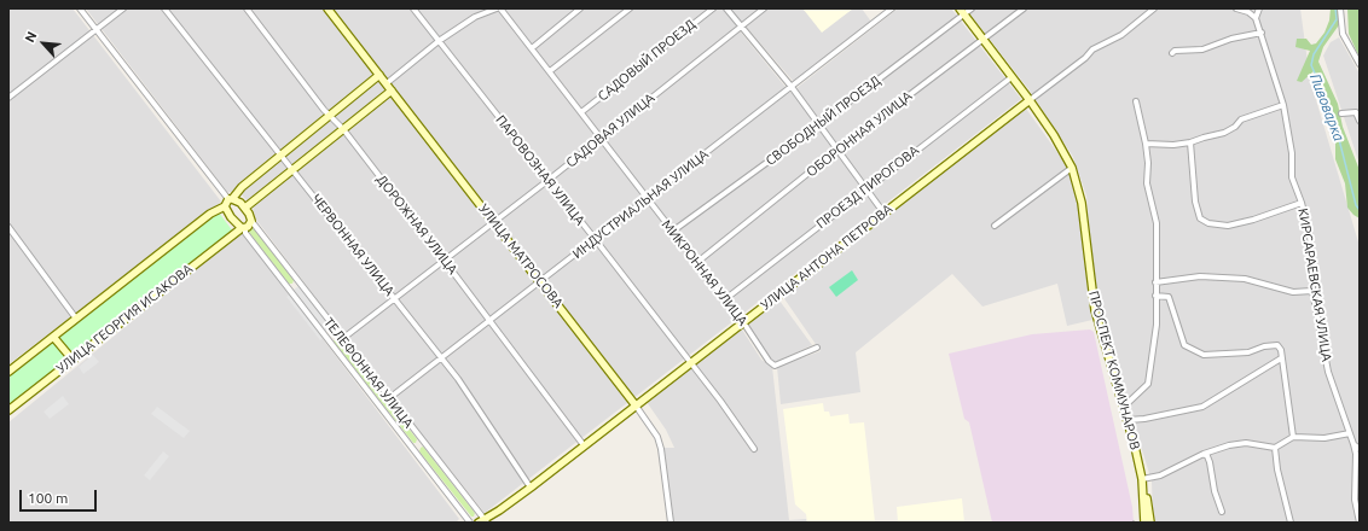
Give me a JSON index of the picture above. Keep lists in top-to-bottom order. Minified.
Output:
{"streets":{"street":["САДОВЫЙ ПРОЕЗД","СВОБОДНЫЙ ПРОЕЗД","САДОВАЯ УЛИЦА","ОБОРОННАЯ УЛИЦА","ПАРОВОЗНАЯ УЛИЦА","ПРОЕЗД ПИРОГОВА","ИНДУСТРИАЛЬНАЯ УЛИЦА","ДОРОЖНАЯ УЛИЦА","ЧЕРВОННАЯ УЛИЦА","УЛИЦА МАТРОСОВА","УЛИЦА АНТОНА ПЕТРОВА","МИКРОННАЯ УЛИЦА","КИРСАРАЕВСКАЯ УЛИЦА","УЛИЦА ГЕОРГИЯ ИСАКОВА","ПРОСПЕКТ КОММУНАРОВ","ТЕЛЕФОННАЯ УЛИЦА"]},"crossings":[["САДОВЫЙ ПРОЕЗД","МИКРОННАЯ УЛИЦА"],["СВОБОДНЫЙ ПРОЕЗД","МИКРОННАЯ УЛИЦА"],["СВОБОДНЫЙ ПРОЕЗД","ПРОСПЕКТ КОММУНАРОВ"],["САДОВАЯ УЛИЦА","ПАРОВОЗНАЯ УЛИЦА"],["САДОВАЯ УЛИЦА","ДОРОЖНАЯ УЛИЦА"],["САДОВАЯ УЛИЦА","ЧЕРВОННАЯ УЛИЦА"],["САДОВАЯ УЛИЦА","УЛИЦА МАТРОСОВА"],["САДОВАЯ УЛИЦА","МИКРОННАЯ УЛИЦА"],["САДОВАЯ УЛИЦА","ТЕЛЕФОННАЯ УЛИЦА"],["ОБОРОННАЯ УЛИЦА","МИКРОННАЯ УЛИЦА"],["ОБОРОННАЯ УЛИЦА","ПРОСПЕКТ КОММУНАРОВ"],["ПАРОВОЗНАЯ УЛИЦА","ИНДУСТРИАЛЬНАЯ УЛИЦА"],["ПАРОВОЗНАЯ УЛИЦА","УЛИЦА АНТОНА ПЕТРОВА"],["ПРОЕЗД ПИРОГОВА","МИКРОННАЯ УЛИЦА"],["ПРОЕЗД ПИРОГОВА","ПРОСПЕКТ КОММУНАРОВ"],["ИНДУСТРИАЛЬНАЯ УЛИЦА","ДОРОЖНАЯ УЛИЦА"],["ИНДУСТРИАЛЬНАЯ УЛИЦА","ЧЕРВОННАЯ УЛИЦА"],["ИНДУСТРИАЛЬНАЯ УЛИЦА","УЛИЦА МАТРОСОВА"],["ИНДУСТРИАЛЬНАЯ УЛИЦА","МИКРОННАЯ УЛИЦА"],["ИНДУСТРИАЛЬНАЯ УЛИЦА","ТЕЛЕФОННАЯ УЛИЦА"],["ДОРОЖНАЯ УЛИЦА","УЛИЦА АНТОНА ПЕТРОВА"],["ЧЕРВОННАЯ УЛИЦА","УЛИЦА АНТОНА ПЕТРОВА"],["УЛИЦА МАТРОСОВА","УЛИЦА АНТОНА ПЕТРОВА"],["УЛИЦА АНТОНА ПЕТРОВА","МИКРОННАЯ УЛИЦА"],["УЛИЦА АНТОНА ПЕТРОВА","ПРОСПЕКТ КОММУНАРОВ"],["УЛИЦА АНТОНА ПЕТРОВА","ТЕЛЕФОННАЯ УЛИЦА"],["УЛИЦА ГЕОРГИЯ ИСАКОВА","ТЕЛЕФОННАЯ УЛИЦА"]],"water":["Пивоварка"],"scale_bar":"100 m","north":"top left"}
